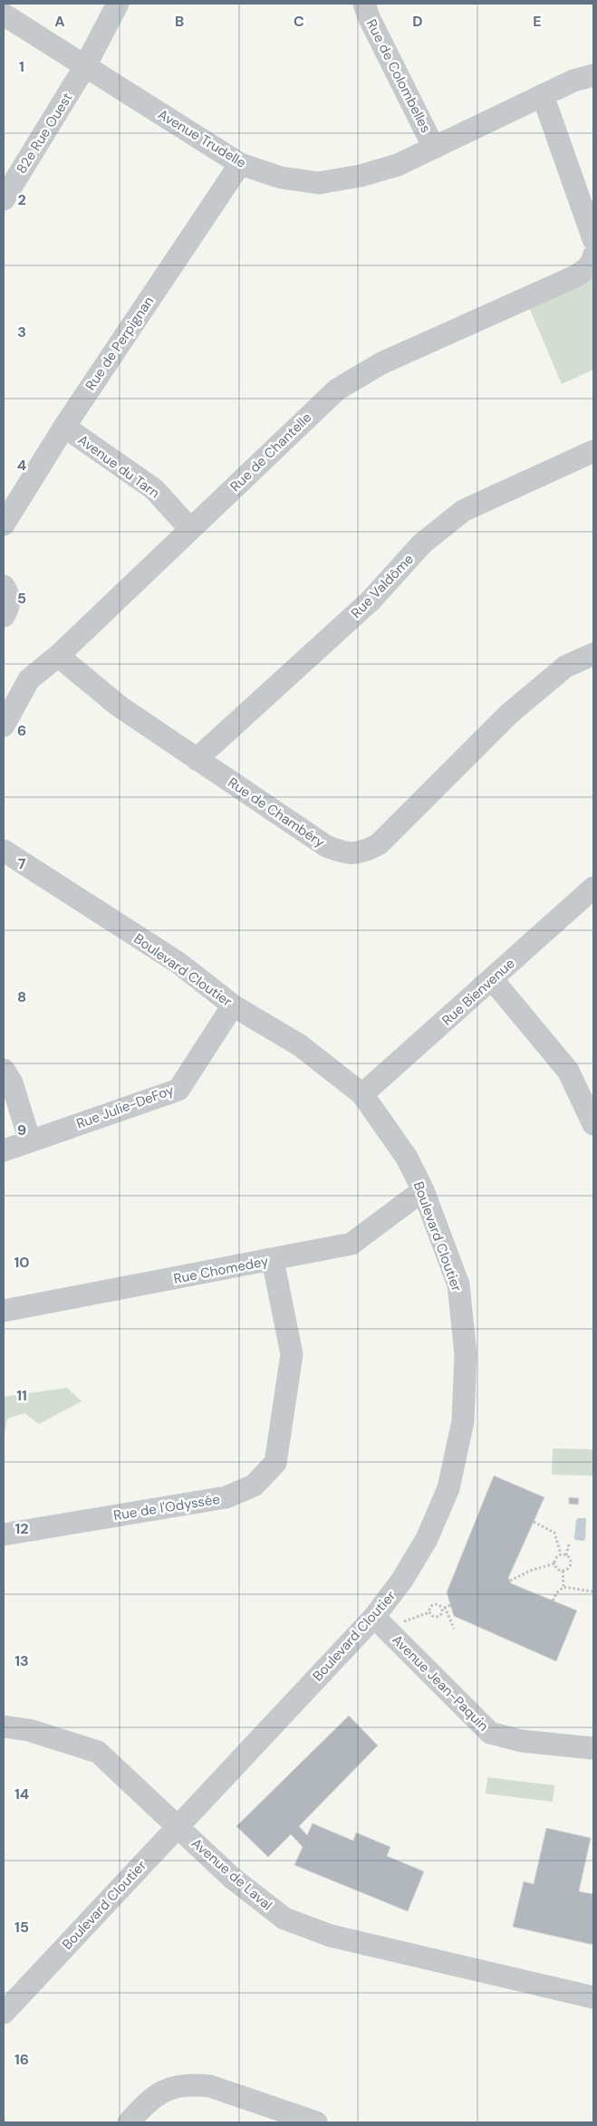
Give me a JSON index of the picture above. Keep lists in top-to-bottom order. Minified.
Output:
{"streets":{"street":["Rue de Colombelles","82e Rue Ouest","Avenue Trudelle","Rue de Perpignan","Rue de Chantelle","Avenue du Tarn","Rue Valdôme","Rue de Chambéry","Boulevard Cloutier","Rue Bienvenue","Rue Julie-DeFoy","Rue Chomedey","Rue de l'Odyssée","Avenue Jean-Paquin","Avenue de Laval"]},"crossings":[["Rue de Colombelles","Avenue Trudelle"],["82e Rue Ouest","Avenue Trudelle"],["Avenue Trudelle","Rue de Perpignan"],["Rue de Perpignan","Avenue du Tarn"],["Rue de Chantelle","Avenue du Tarn"],["Rue de Chantelle","Rue de Chambéry"],["Rue Valdôme","Rue de Chambéry"],["Boulevard Cloutier","Rue Bienvenue"],["Boulevard Cloutier","Rue Julie-DeFoy"],["Boulevard Cloutier","Rue Chomedey"],["Boulevard Cloutier","Avenue Jean-Paquin"],["Boulevard Cloutier","Avenue de Laval"],["Rue Chomedey","Rue de l'Odyssée"]],"grid":{"columns":["A","B","C","D","E"],"rows":["1","2","3","4","5","6","7","8","9","10","11","12","13","14","15","16"]}}
